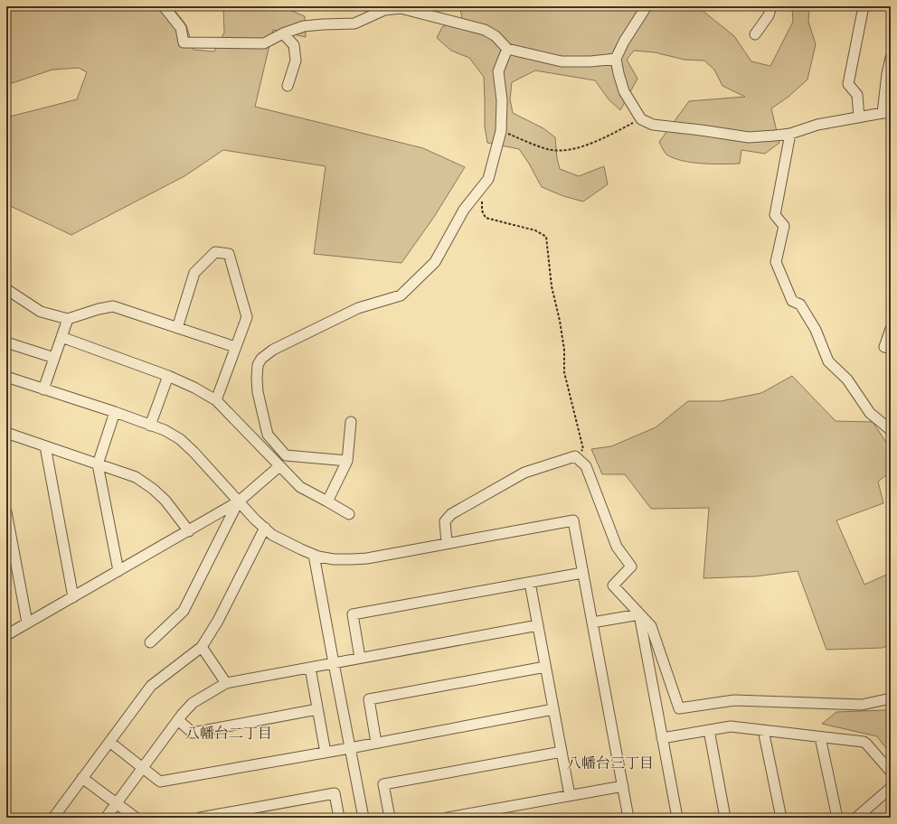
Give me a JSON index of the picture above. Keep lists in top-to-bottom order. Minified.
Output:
{"districts":["八幡台二丁目","八幡台三丁目"]}
